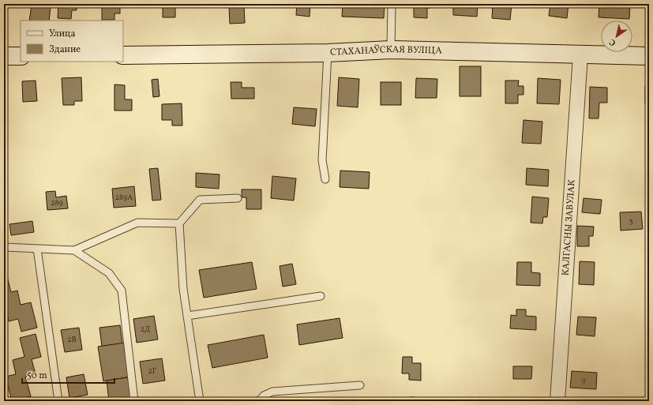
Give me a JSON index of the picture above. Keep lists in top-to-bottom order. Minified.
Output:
{"streets":{"street":["СТАХАНАЎСКАЯ ВУЛІЦА","КАЛГАСНЫ ЗАВУЛАК"]},"crossings":[["СТАХАНАЎСКАЯ ВУЛІЦА","КАЛГАСНЫ ЗАВУЛАК"]],"house_numbers":["289А","289","3","2Д","2В","2Г","9"],"legend":["Улица","Здание"],"scale_bar":"50 m","north":"bottom left"}
